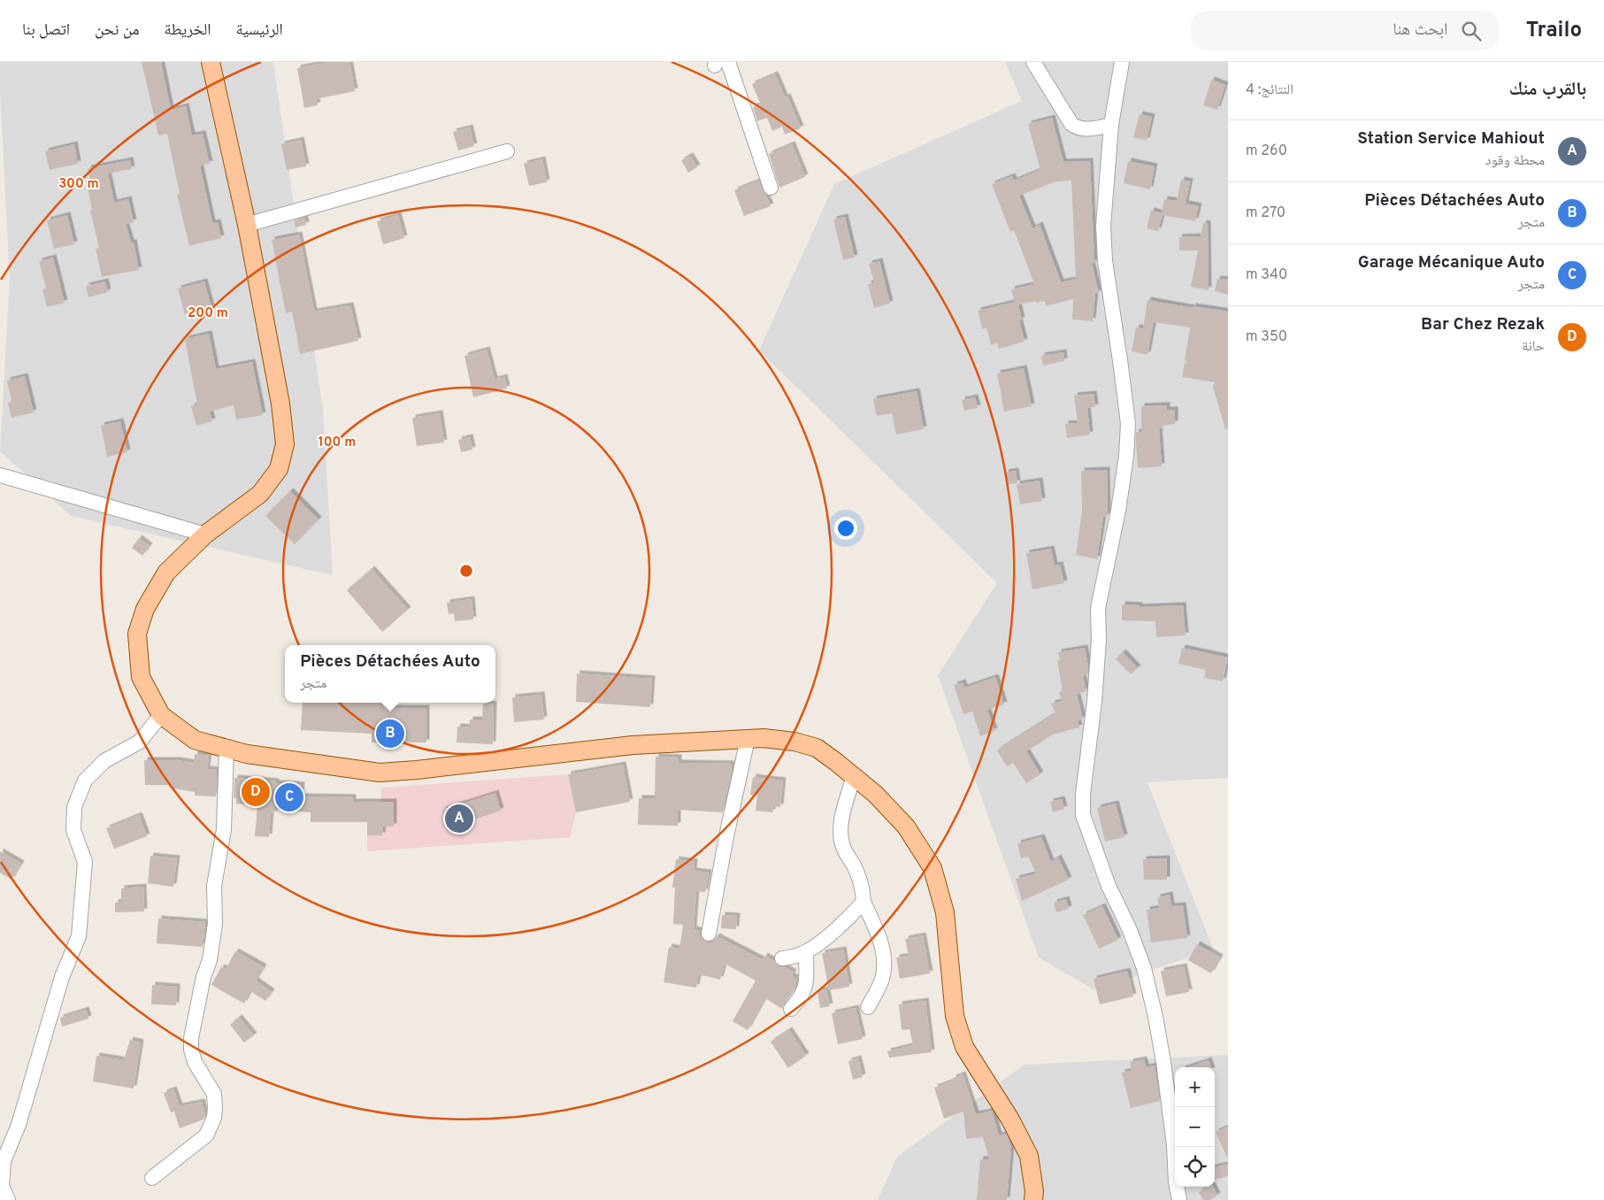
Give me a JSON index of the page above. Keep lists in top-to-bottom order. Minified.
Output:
{"page":{"header":"Trailo","search":"ابحث هنا","nav":["الرئيسية","الخريطة","من نحن","اتصل بنا"],"heading":["بالقرب منك","النتائج: 4"],"list":[{"mark":"A","name":"Station Service Mahiout","note":"محطة وقود","value":"260 m"},{"mark":"B","name":"Pièces Détachées Auto","note":"متجر","value":"270 m"},{"mark":"C","name":"Garage Mécanique Auto","note":"متجر","value":"340 m"},{"mark":"D","name":"Bar Chez Rezak","note":"حانة","value":"350 m"}],"popup":["Pièces Détachées Auto","متجر"],"pins":["B","D","C","A"],"map_buttons":["+","−"]},"rings":["300 m","200 m","100 m"]}
